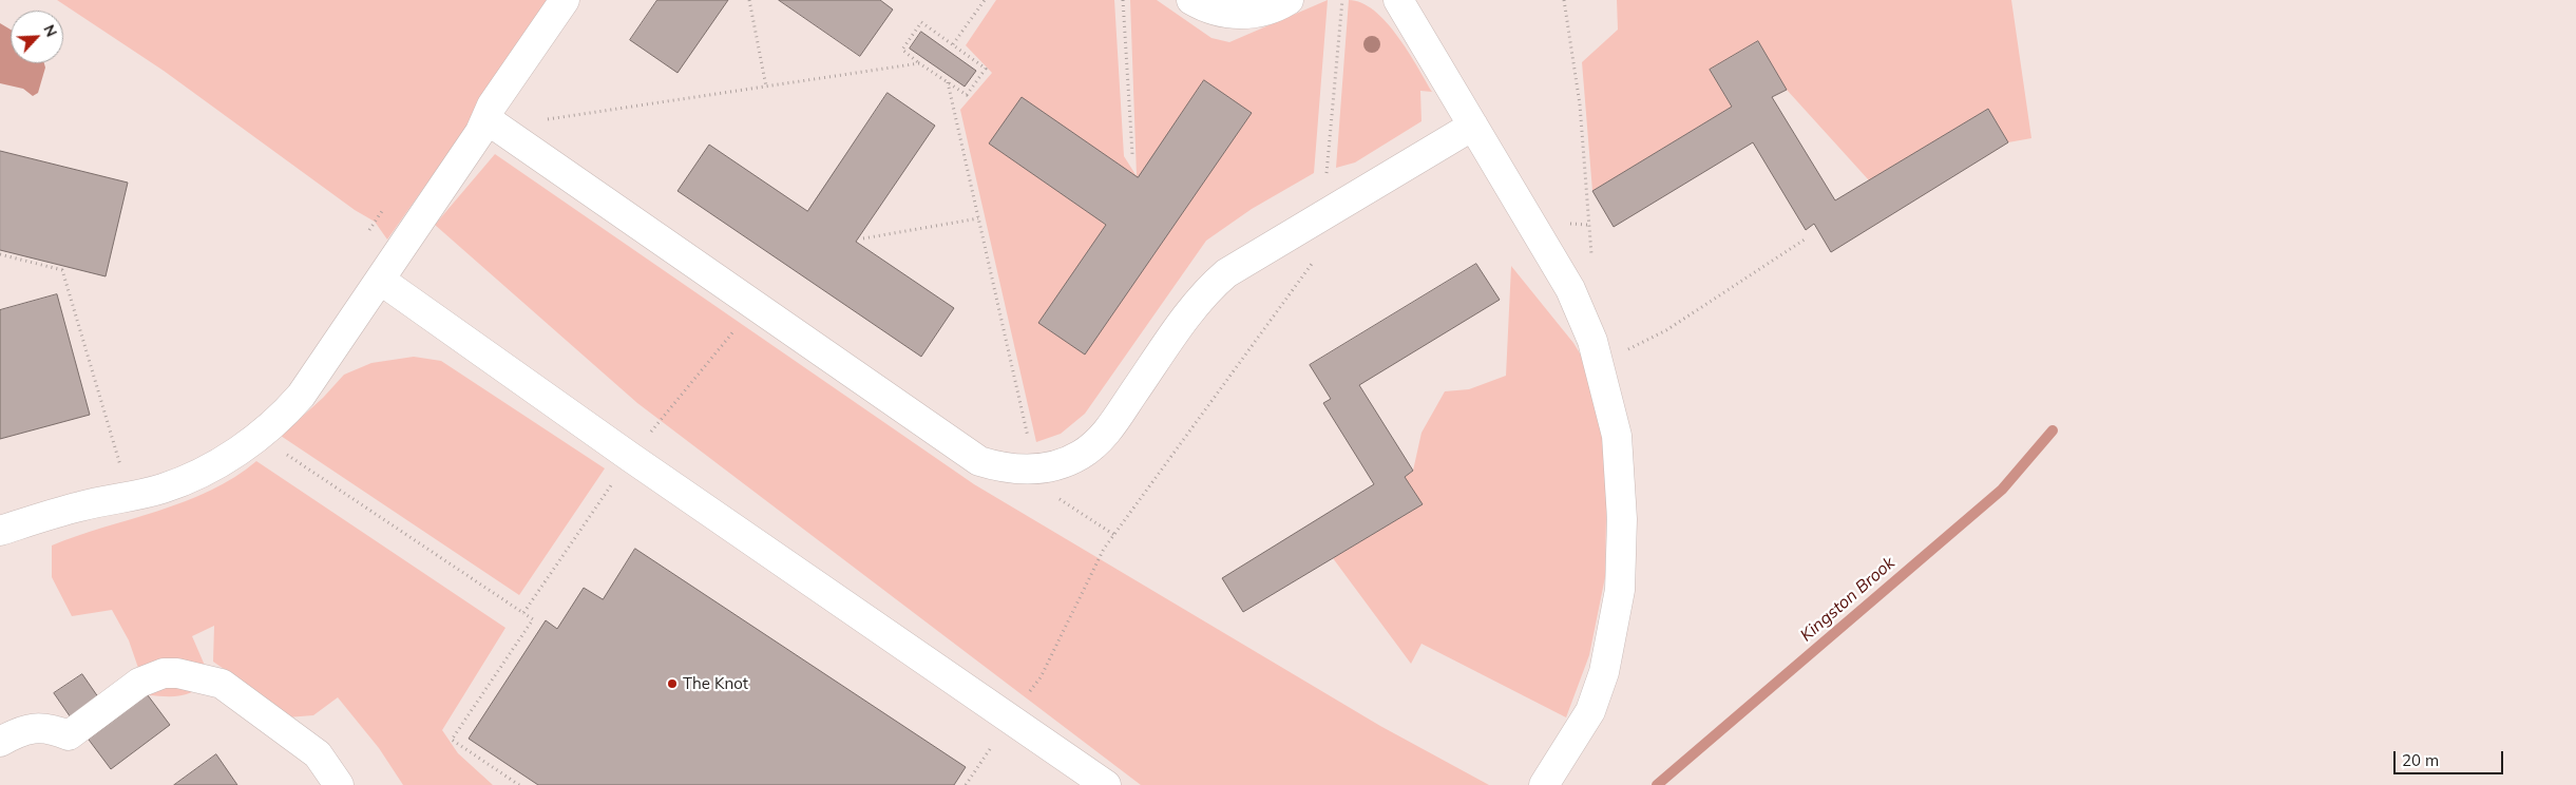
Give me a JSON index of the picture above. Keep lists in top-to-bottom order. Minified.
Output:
{"water":["Kingston Brook"],"places":["The Knot"],"scale_bar":"20 m","north":"top right"}
